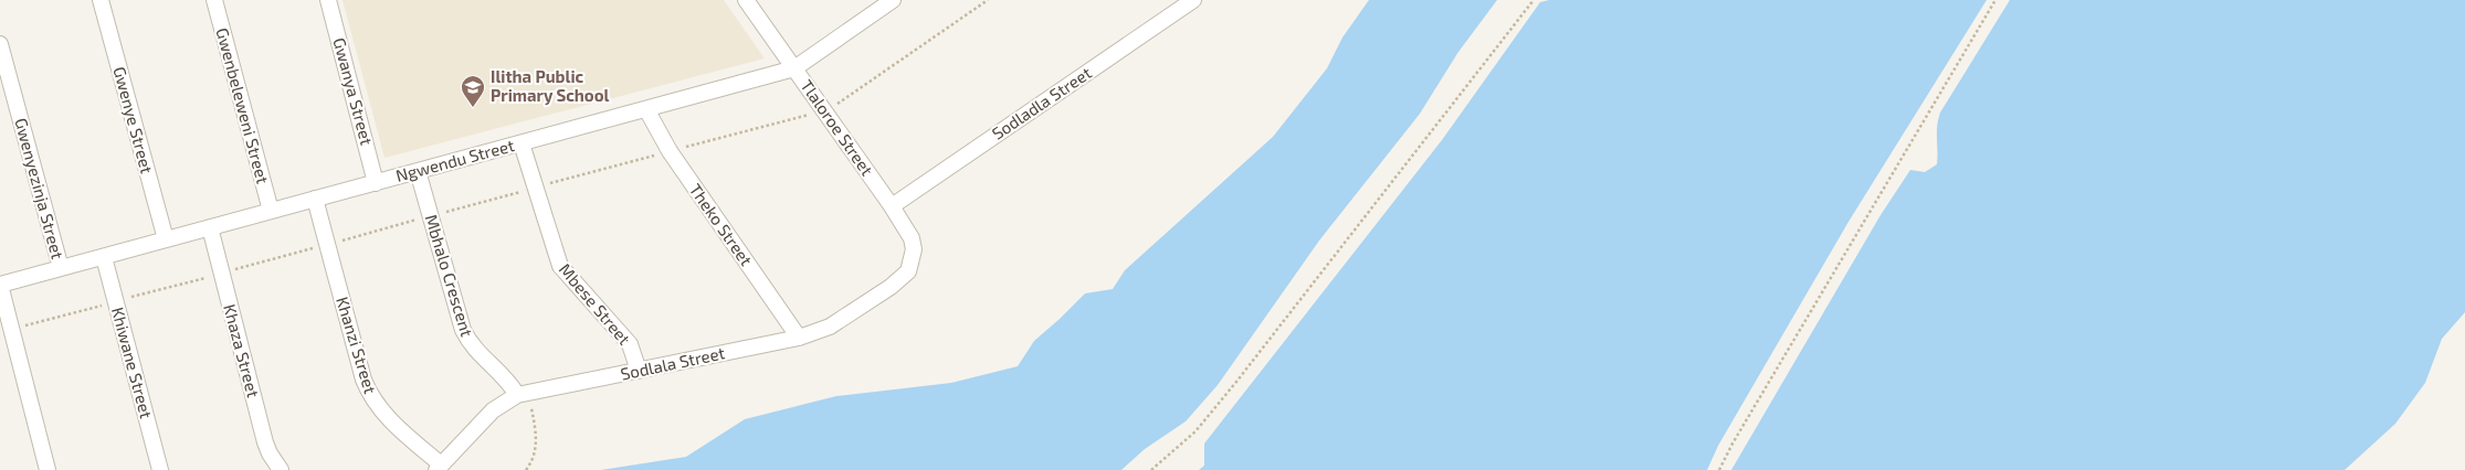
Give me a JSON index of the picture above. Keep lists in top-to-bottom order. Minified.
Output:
{"streets":{"street":["Gwanya Street","Sodladla Street","Gwenbeleweni Street","Gwenye Street","Tlaloroe Street","Ngwendu Street","Gwenyezinja Street","Theko Street","Mbhalo Crescent","Mbese Street","Khanzi Street","Khaza Street","Khiwane Street","Sodlala Street"]},"crossings":[["Gwanya Street","Ngwendu Street"],["Sodladla Street","Tlaloroe Street"],["Gwenbeleweni Street","Ngwendu Street"],["Gwenye Street","Ngwendu Street"],["Tlaloroe Street","Ngwendu Street"],["Tlaloroe Street","Sodlala Street"],["Ngwendu Street","Gwenyezinja Street"],["Ngwendu Street","Theko Street"],["Ngwendu Street","Mbhalo Crescent"],["Ngwendu Street","Mbese Street"],["Ngwendu Street","Khanzi Street"],["Ngwendu Street","Khaza Street"],["Ngwendu Street","Khiwane Street"],["Theko Street","Sodlala Street"],["Mbhalo Crescent","Sodlala Street"],["Mbese Street","Sodlala Street"],["Khanzi Street","Sodlala Street"]],"places":{"school or university":["Ilitha Public Primary School"]}}
